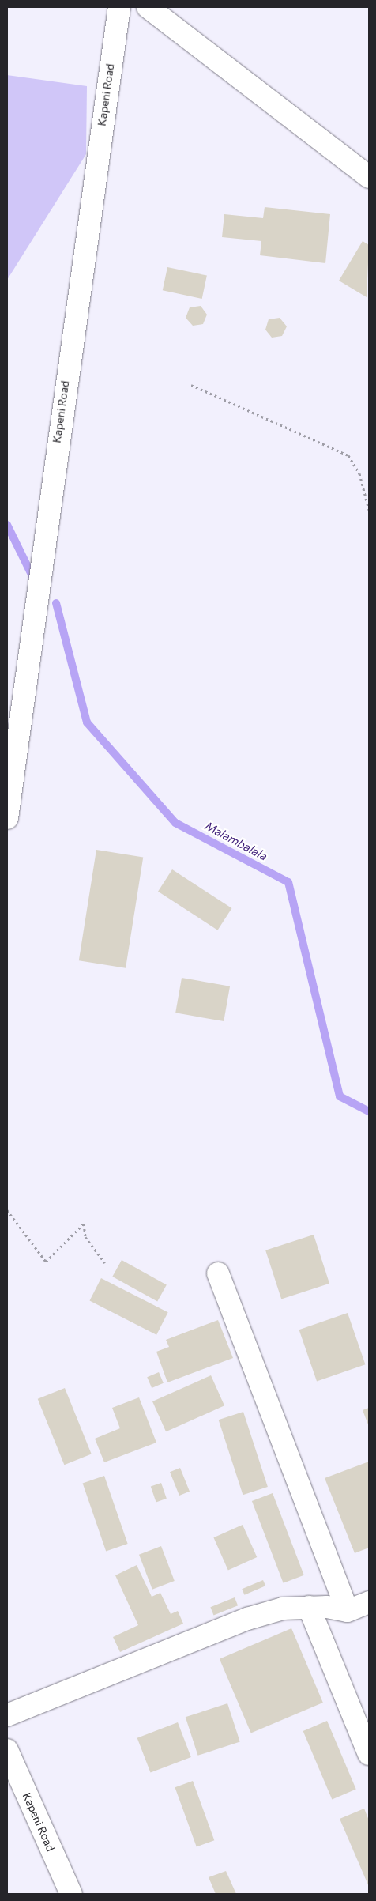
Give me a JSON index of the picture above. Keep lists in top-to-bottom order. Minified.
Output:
{"streets":{"street":["Kapeni Road"]},"water":["Malambalala"]}
